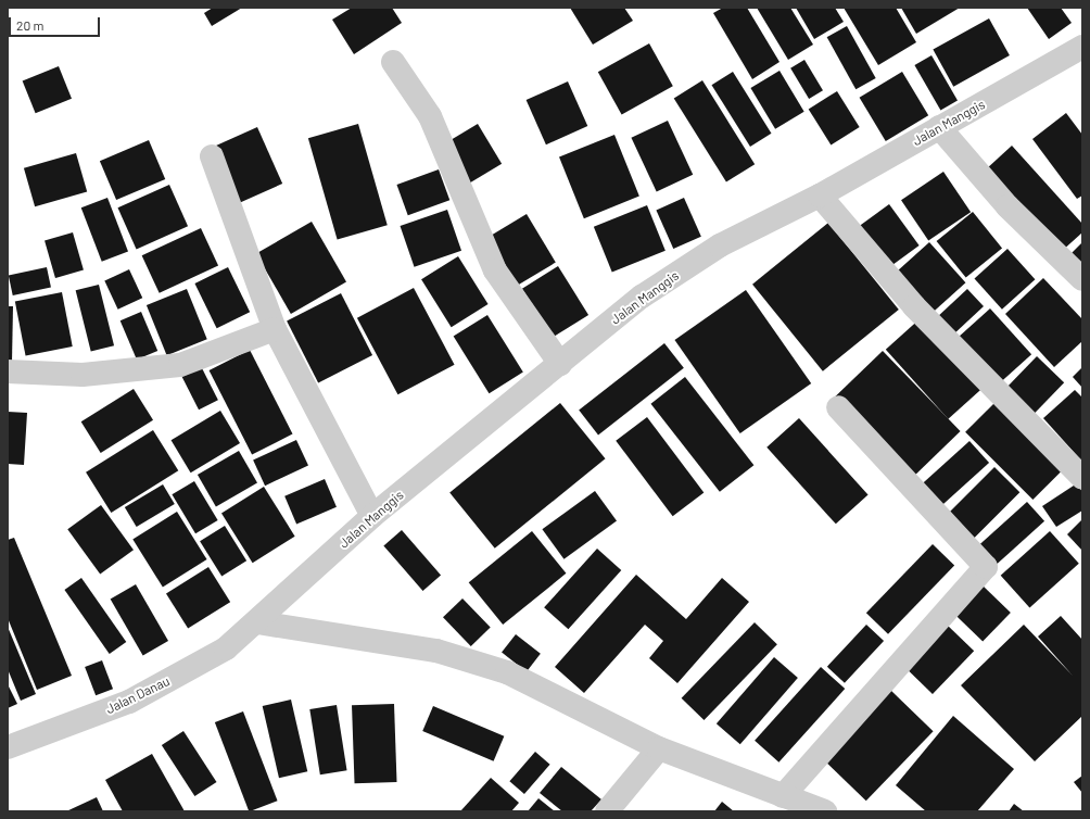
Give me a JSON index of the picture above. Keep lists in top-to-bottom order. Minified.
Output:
{"streets":{"street":["Jalan Manggis","Jalan Danau"]},"crossings":[["Jalan Manggis","Jalan Danau"]],"scale_bar":"20 m"}
